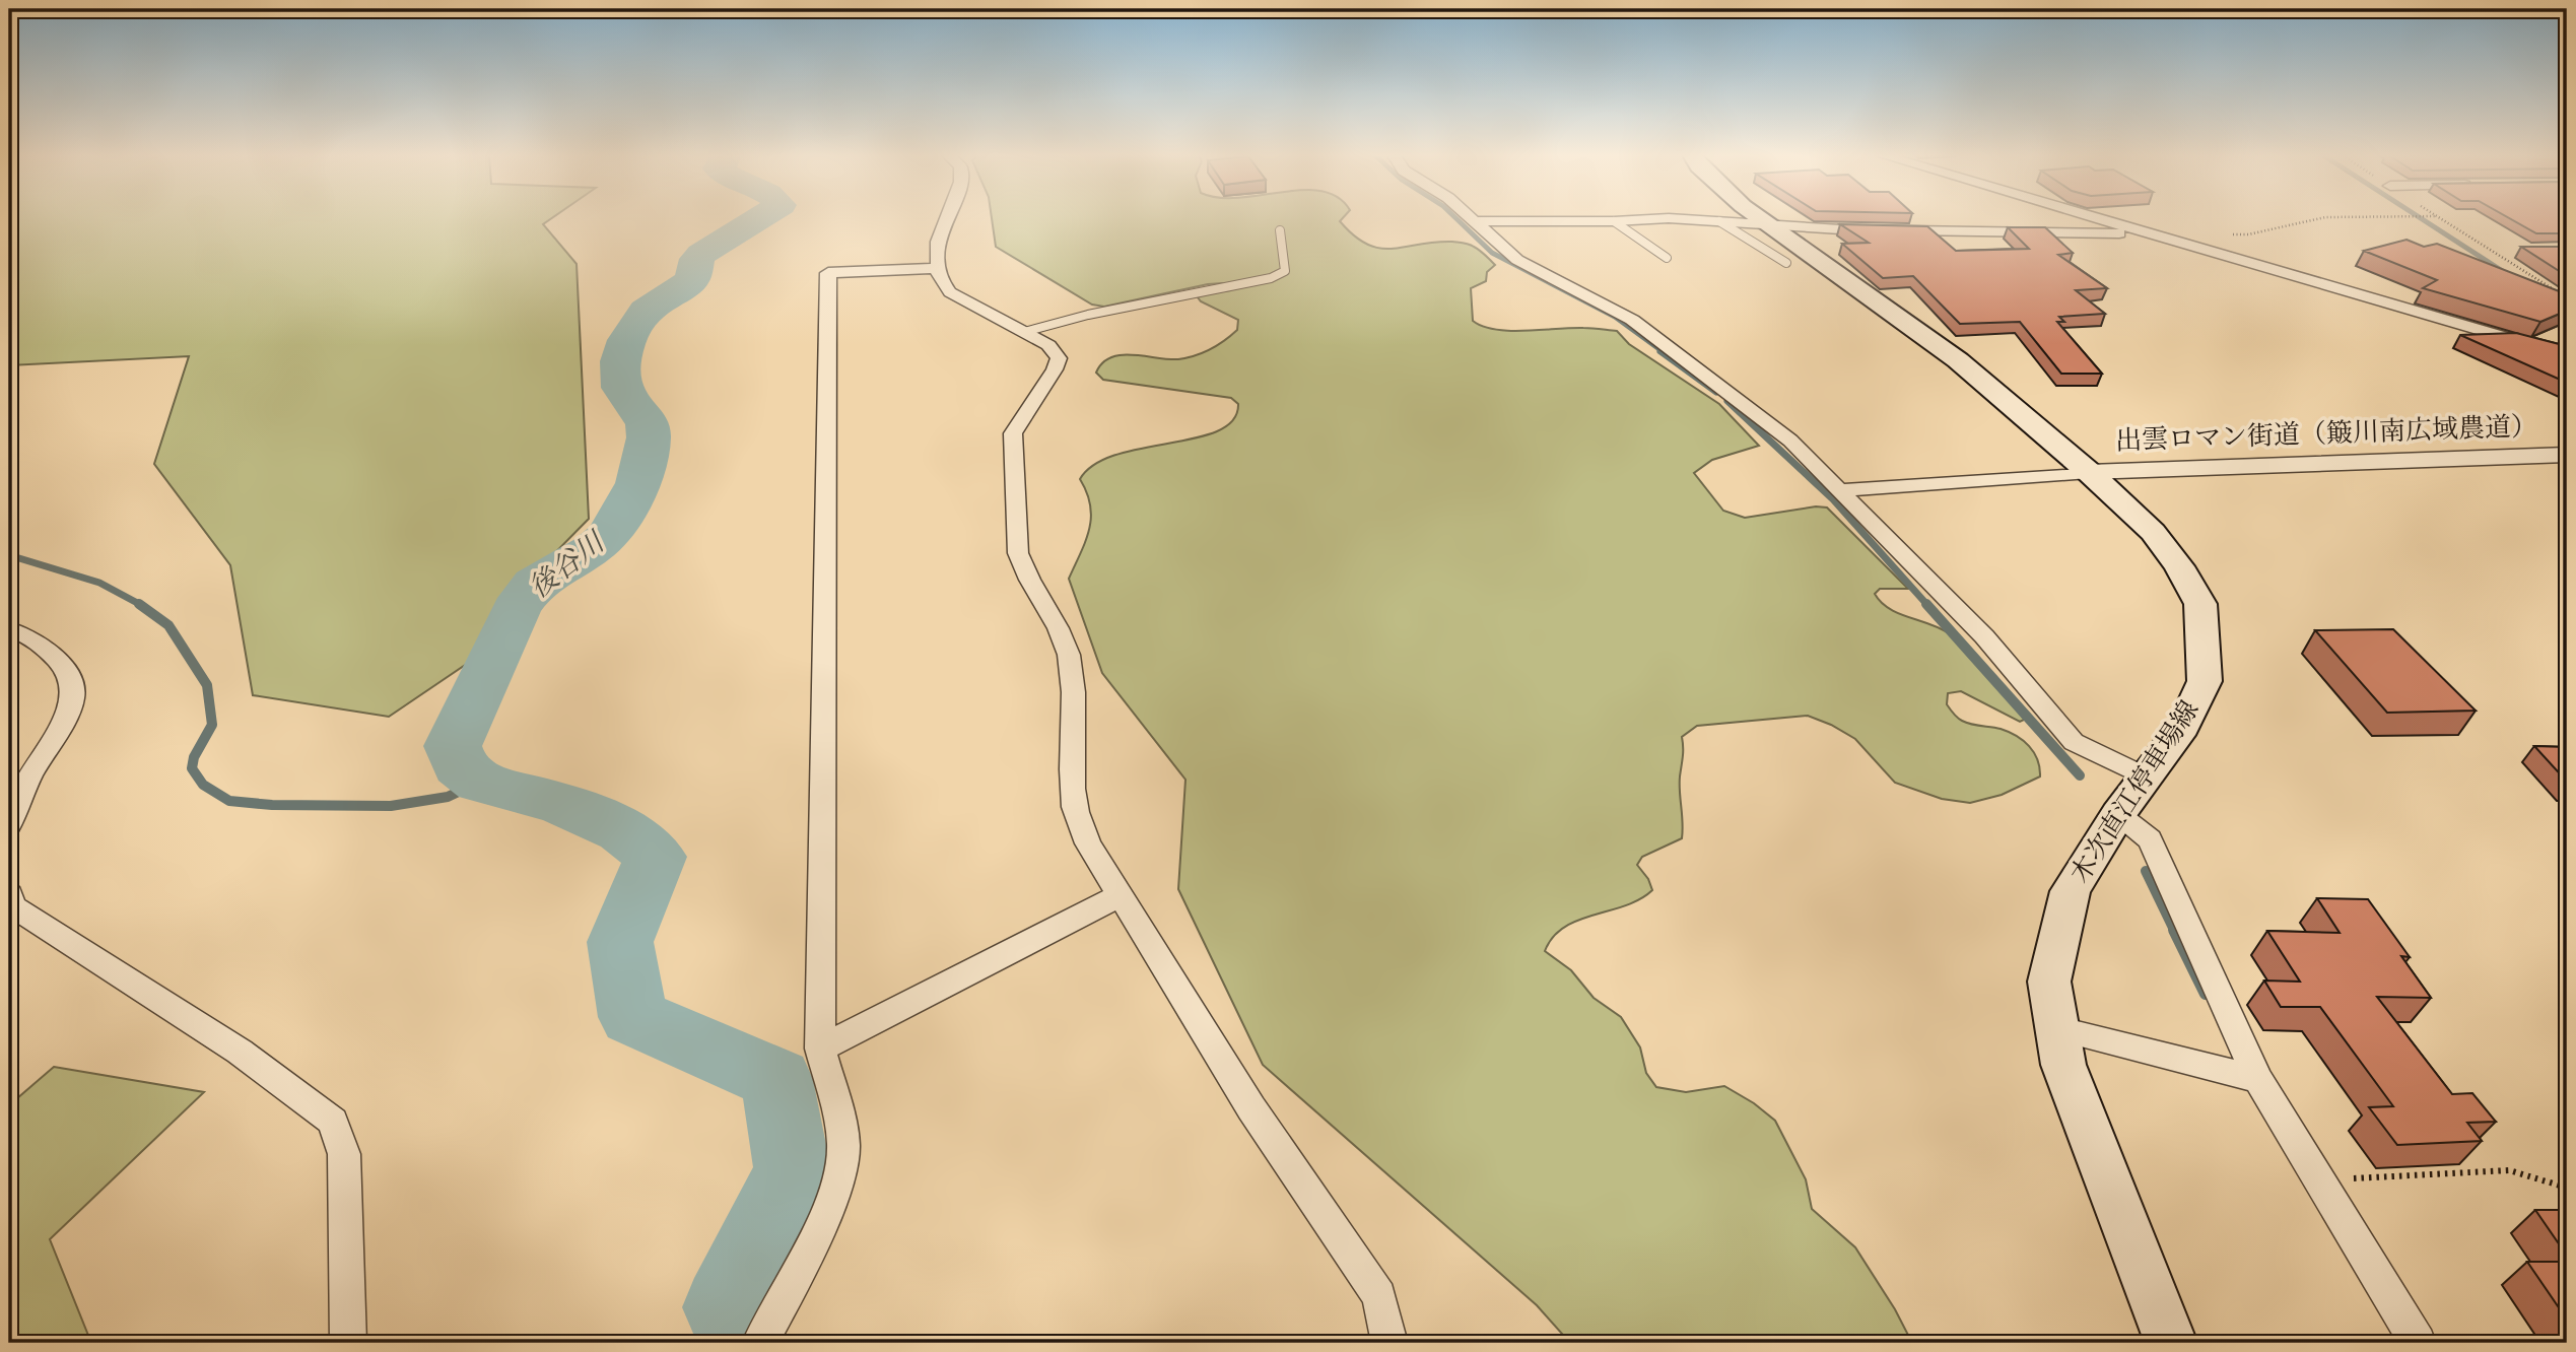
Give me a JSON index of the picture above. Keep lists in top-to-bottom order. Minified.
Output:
{"streets":{"main road":["木次直江停車場線"],"street":["出雲ロマン街道（簸川南広域農道）"]},"crossings":[["出雲ロマン街道（簸川南広域農道）","木次直江停車場線"]],"water":["後谷川"]}
